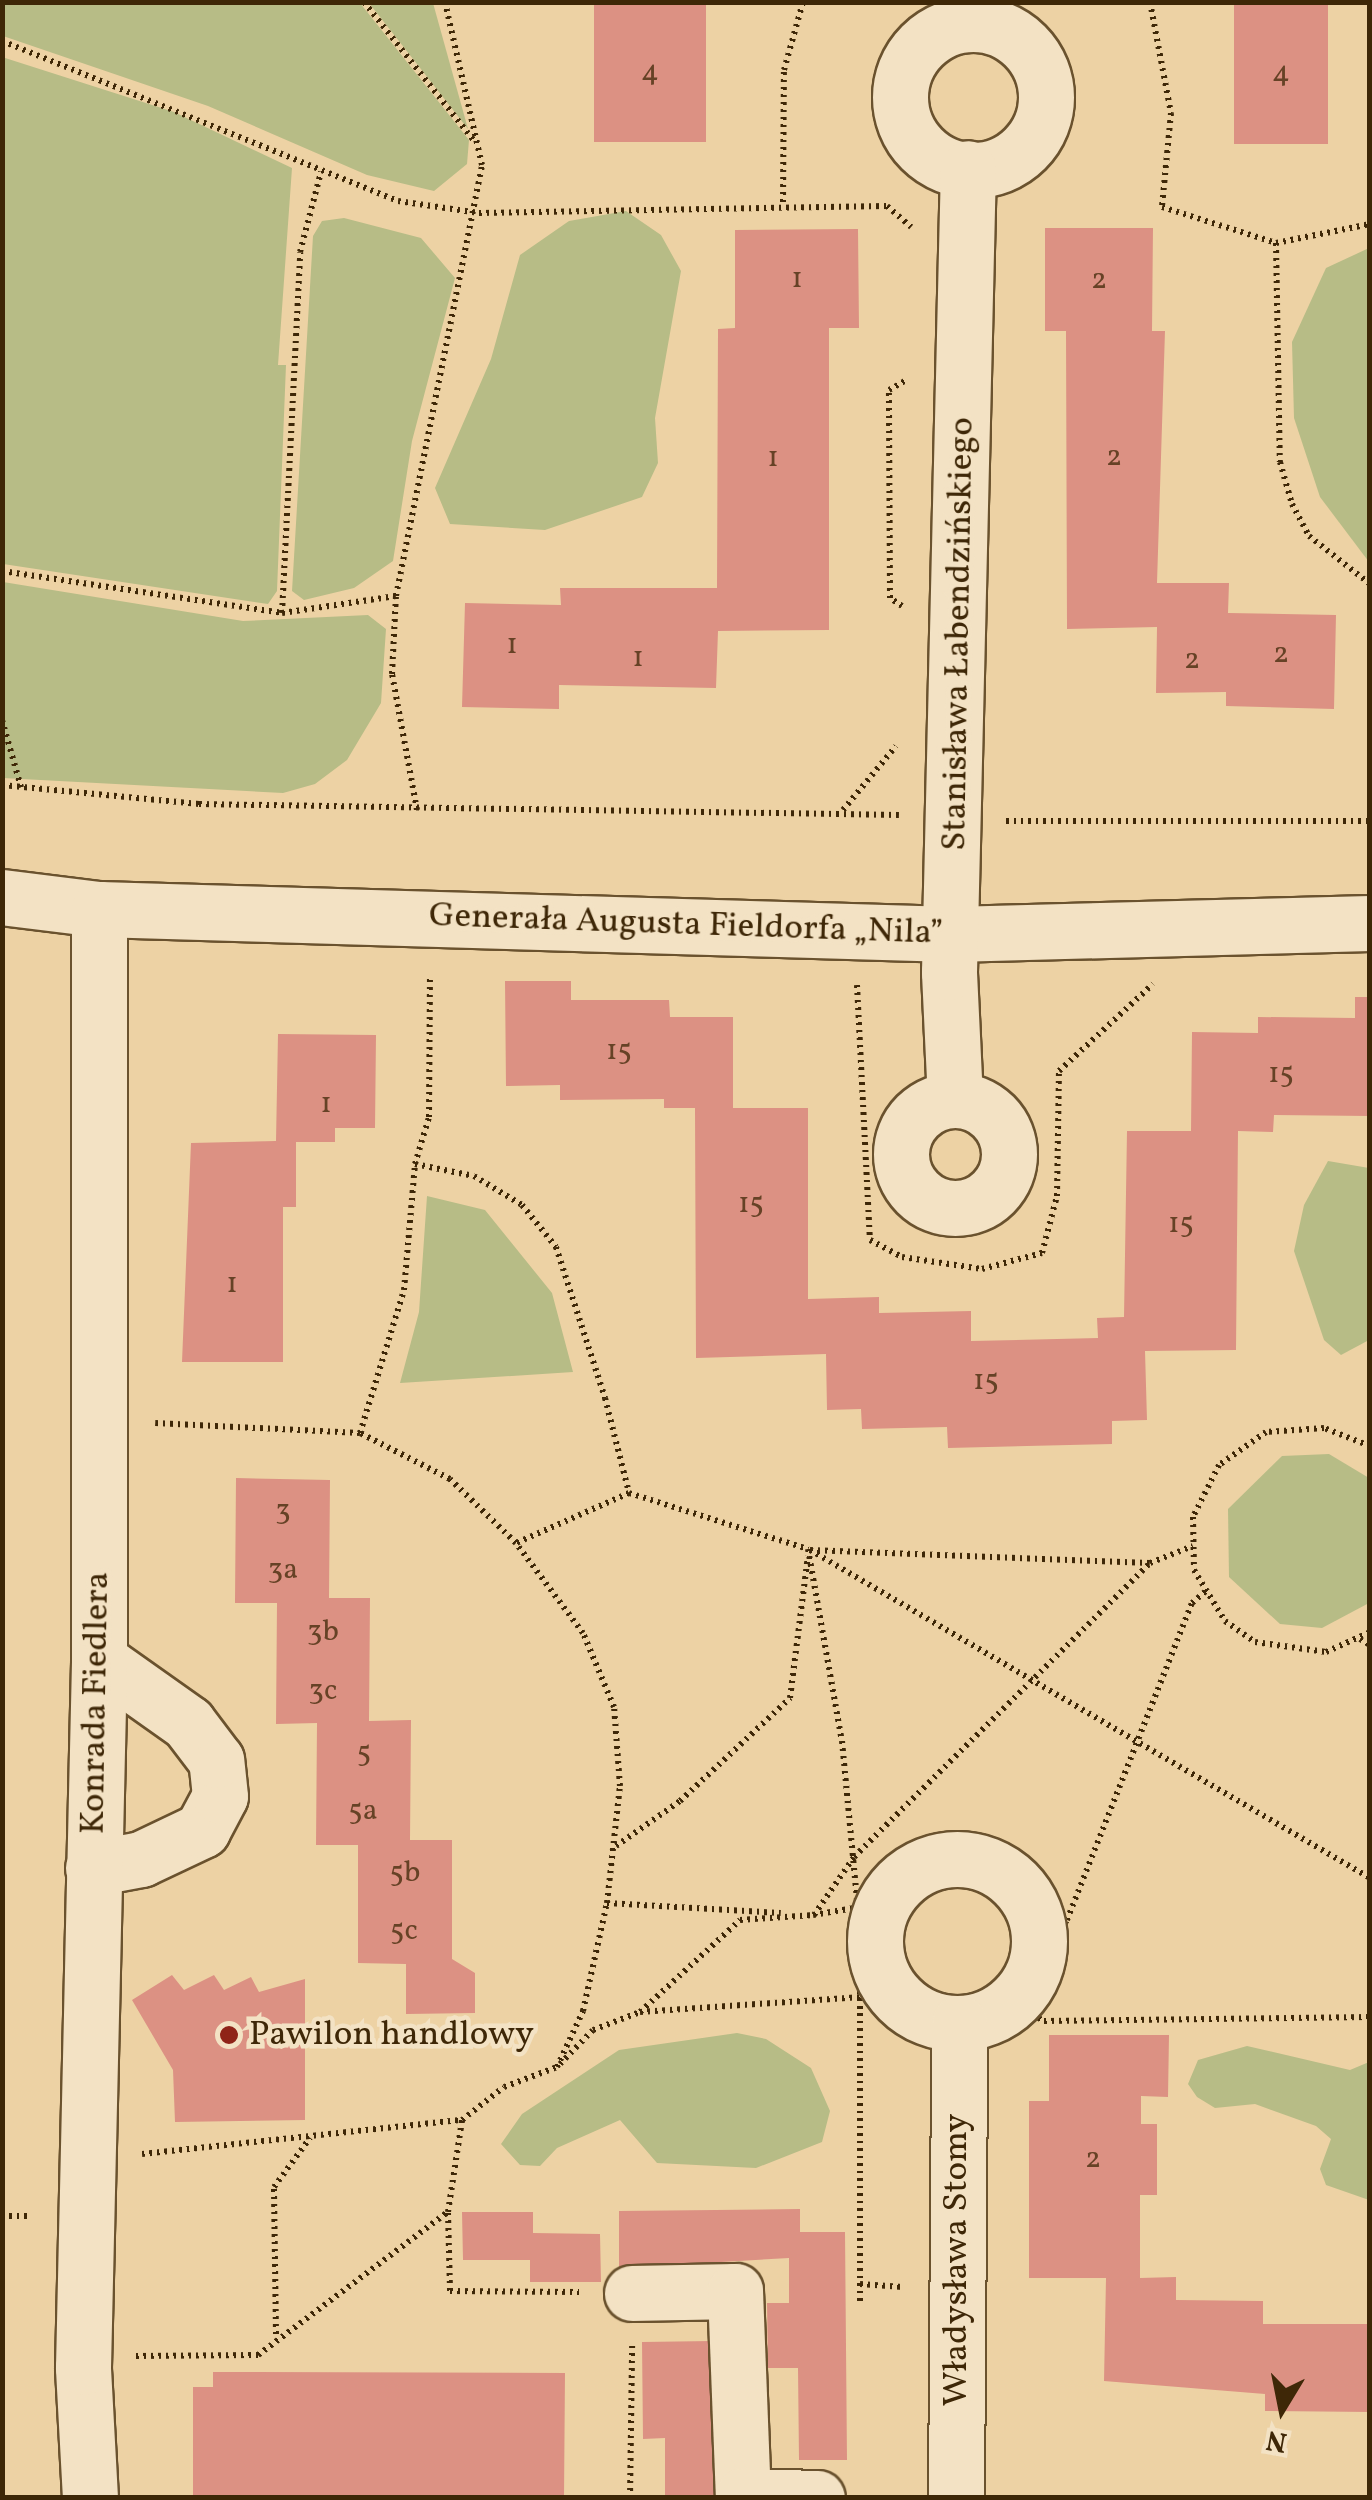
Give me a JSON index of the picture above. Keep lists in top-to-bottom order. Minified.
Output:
{"streets":{"street":["Stanisława Łabendzińskiego","Generała Augusta Fieldorfa „Nila”","Konrada Fiedlera","Władysława Stomy"]},"crossings":[["Stanisława Łabendzińskiego","Generała Augusta Fieldorfa „Nila”"],["Generała Augusta Fieldorfa „Nila”","Konrada Fiedlera"]],"places":["Pawilon handlowy"],"house_numbers":["4","4","1","2","2","1","1","2","1","2","15","15","1","15","15","1","15","3","3a","3b","3c","5","5a","5b","5c","2"],"north":"bottom"}
